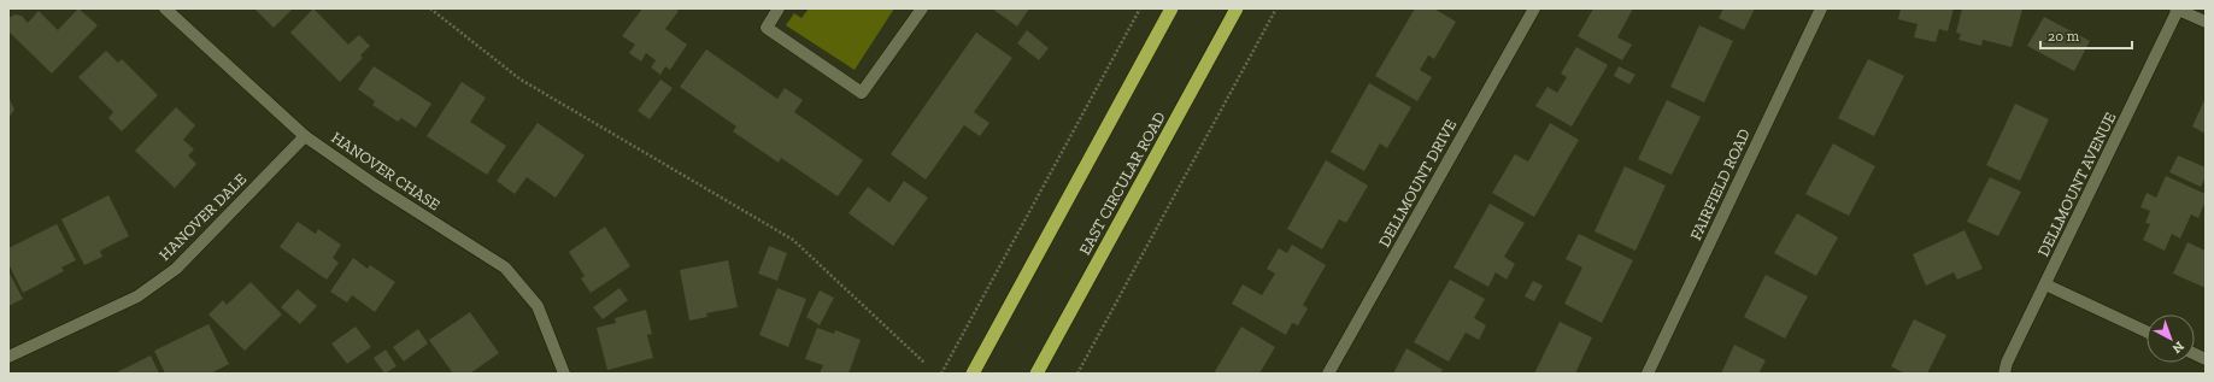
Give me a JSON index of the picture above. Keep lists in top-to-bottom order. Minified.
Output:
{"streets":{"highway":["EAST CIRCULAR ROAD"],"street":["HANOVER CHASE","DELLMOUNT DRIVE","FAIRFIELD ROAD","DELLMOUNT AVENUE","HANOVER DALE"]},"crossings":[["HANOVER CHASE","HANOVER DALE"]],"scale_bar":"20 m","north":"bottom right"}
